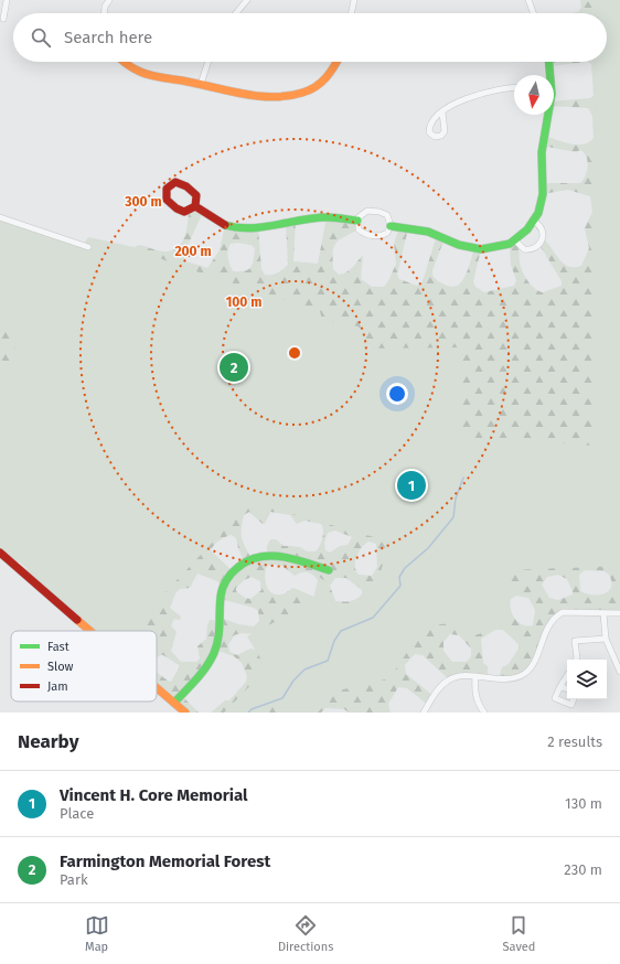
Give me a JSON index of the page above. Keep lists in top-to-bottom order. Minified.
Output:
{"legend":["Fast","Slow","Jam"],"north":"bottom","page":{"search":"Search here","pins":["2","1"],"heading":["Nearby","2 results"],"list":[{"mark":"1","name":"Vincent H. Core Memorial","note":"Place","value":"130 m"},{"mark":"2","name":"Farmington Memorial Forest","note":"Park","value":"230 m"}],"nav":["Map","Directions","Saved"]},"rings":["300 m","200 m","100 m"]}
